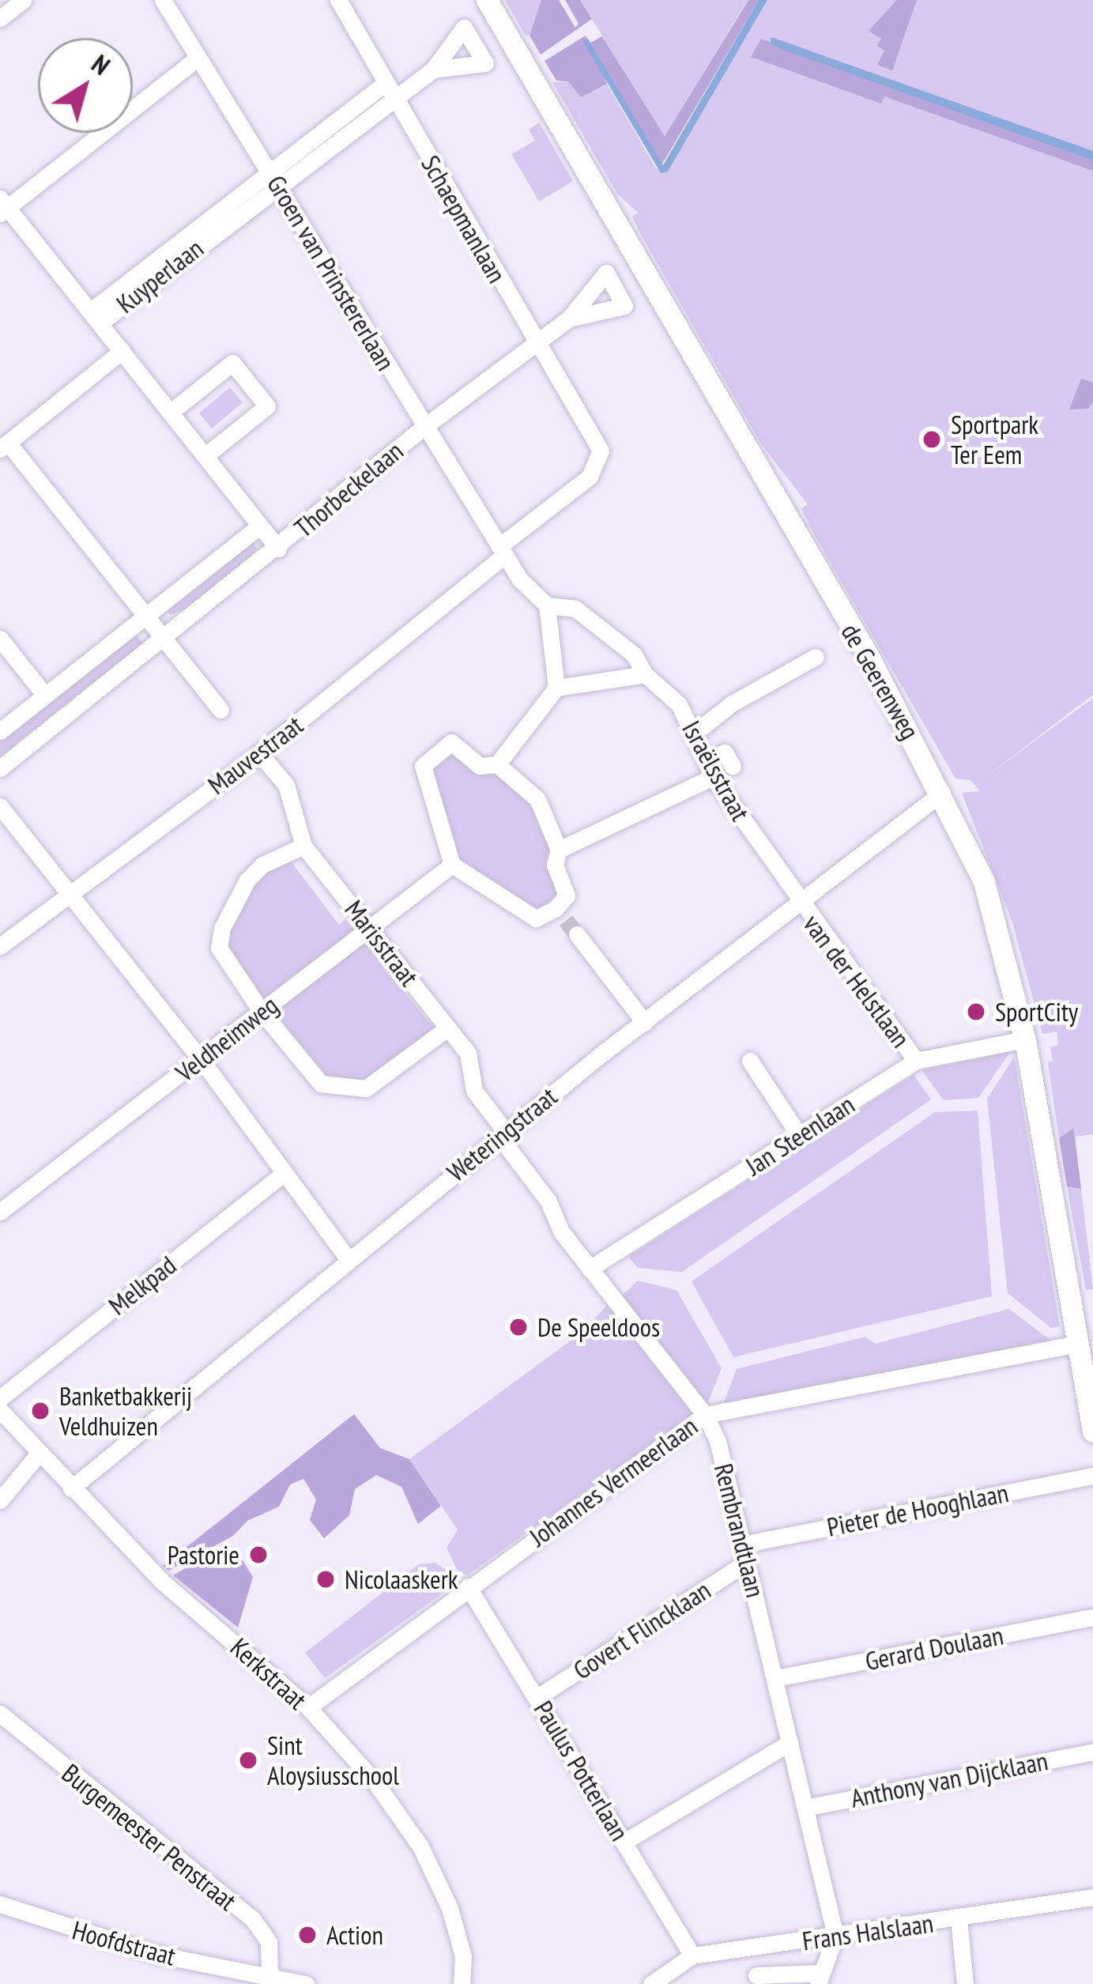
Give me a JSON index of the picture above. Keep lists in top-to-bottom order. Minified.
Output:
{"streets":{"main road":["de Geerenweg"],"street":["Schaepmanlaan","Groen van Prinstererlaan","Kuyperlaan","Thorbeckelaan","Mauvestraat","Israëlsstraat","Marisstraat","van der Helstlaan","Veldheimweg","Weteringstraat","Jan Steenlaan","Melkpad","Johannes Vermeerlaan","Pieter de Hooghlaan","Rembrandtlaan","Govert Flincklaan","Gerard Doulaan","Kerkstraat","Paulus Potterlaan","Anthony van Dijcklaan","Burgemeester Penstraat","Frans Halslaan","Hoofdstraat"]},"crossings":[["Schaepmanlaan","Kuyperlaan"],["Schaepmanlaan","Thorbeckelaan"],["Schaepmanlaan","Mauvestraat"],["Groen van Prinstererlaan","Kuyperlaan"],["Groen van Prinstererlaan","Thorbeckelaan"],["Groen van Prinstererlaan","Mauvestraat"],["de Geerenweg","Weteringstraat"],["de Geerenweg","Jan Steenlaan"],["de Geerenweg","Johannes Vermeerlaan"],["Mauvestraat","Marisstraat"],["Israëlsstraat","van der Helstlaan"],["Israëlsstraat","Weteringstraat"],["Marisstraat","Veldheimweg"],["Marisstraat","Weteringstraat"],["Marisstraat","Rembrandtlaan"],["van der Helstlaan","Weteringstraat"],["van der Helstlaan","Jan Steenlaan"],["Weteringstraat","Rembrandtlaan"],["Weteringstraat","Kerkstraat"],["Jan Steenlaan","Rembrandtlaan"],["Johannes Vermeerlaan","Rembrandtlaan"],["Johannes Vermeerlaan","Kerkstraat"],["Johannes Vermeerlaan","Paulus Potterlaan"],["Pieter de Hooghlaan","Rembrandtlaan"],["Pieter de Hooghlaan","Govert Flincklaan"],["Rembrandtlaan","Govert Flincklaan"],["Rembrandtlaan","Gerard Doulaan"],["Rembrandtlaan","Anthony van Dijcklaan"],["Rembrandtlaan","Frans Halslaan"],["Govert Flincklaan","Paulus Potterlaan"],["Paulus Potterlaan","Frans Halslaan"],["Burgemeester Penstraat","Hoofdstraat"]],"places":["Sportpark Ter Eem","SportCity","De Speeldoos","Banketbakkerij Veldhuizen","Pastorie","Nicolaaskerk","Sint Aloysiusschool","Action"],"north":"top right"}
